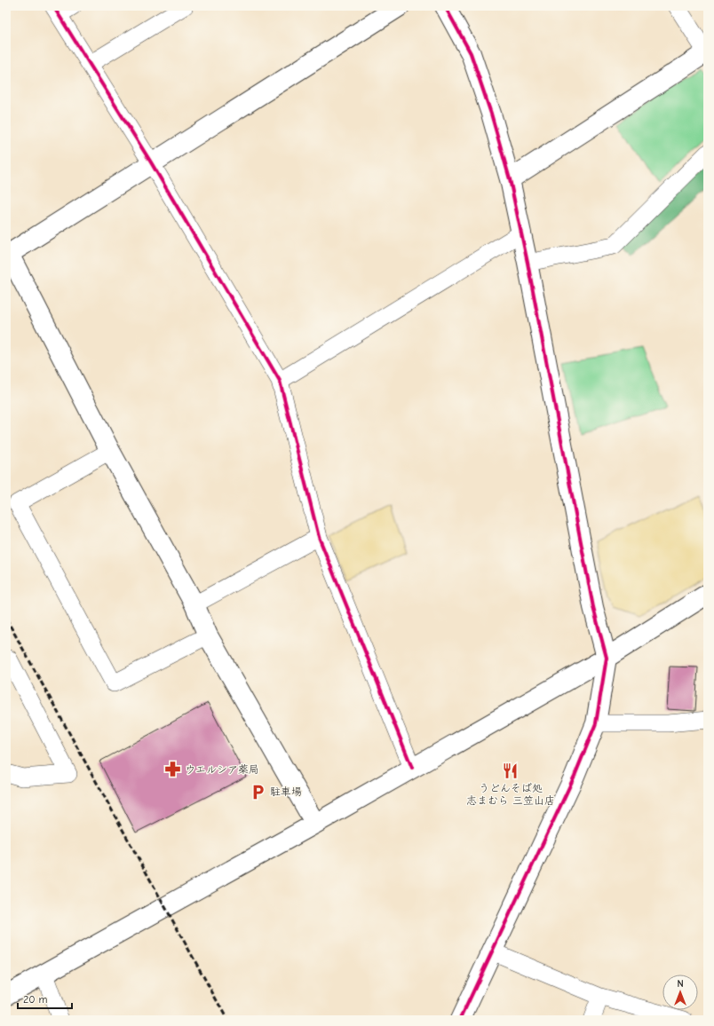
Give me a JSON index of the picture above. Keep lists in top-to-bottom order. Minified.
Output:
{"places":{"pharmacy":["ウエルシア薬局"],"restaurant":["うどんそば処 志まむら 三笠山店"],"parking":["駐車場"]},"scale_bar":"20 m","north":"top"}
